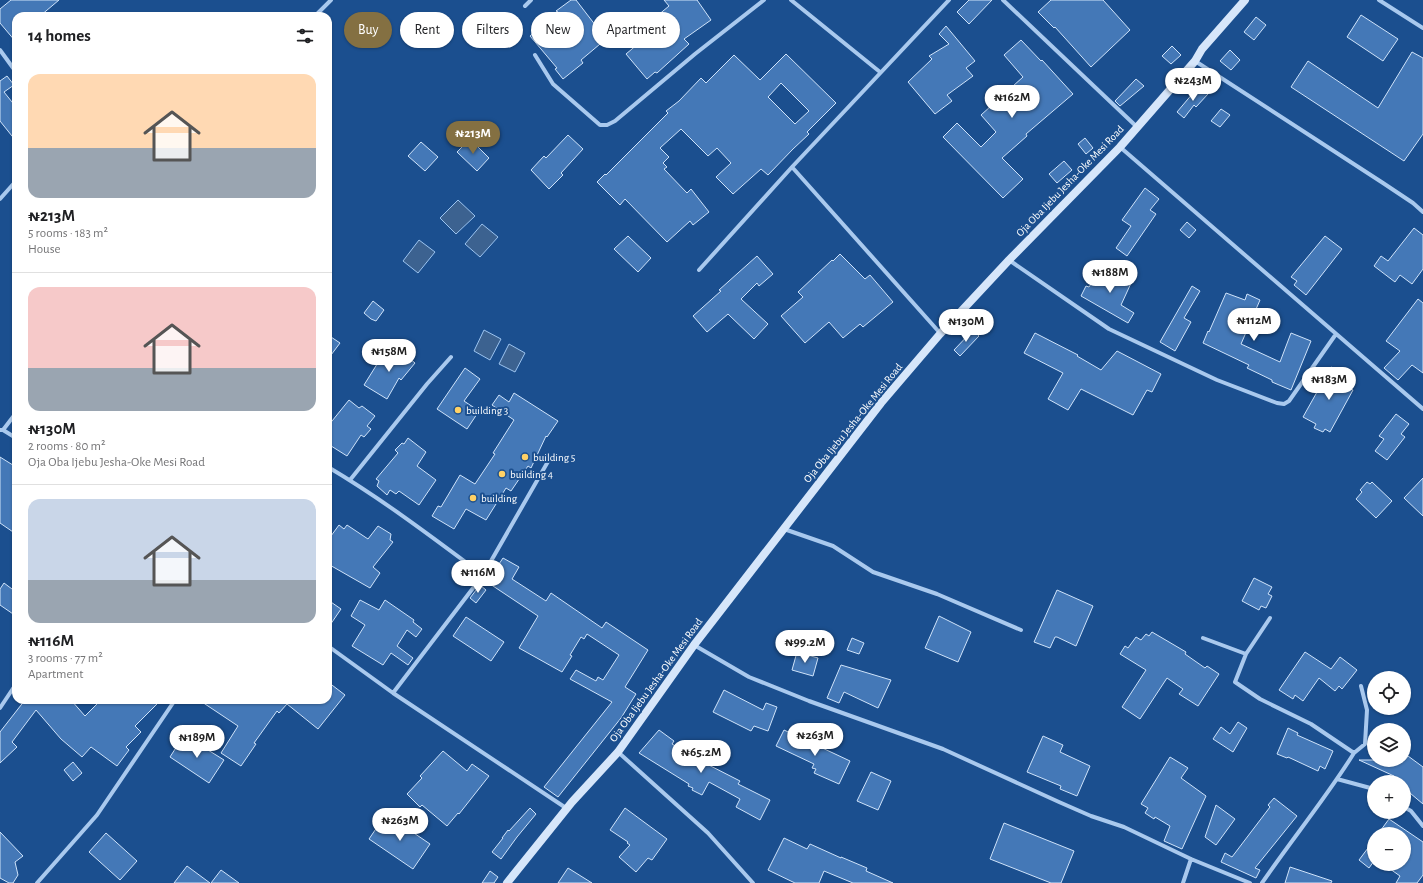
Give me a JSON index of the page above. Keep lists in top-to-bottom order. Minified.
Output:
{"streets":{"main road":["Oja Oba Ijebu Jesha-Oke Mesi Road"]},"places":["building 3","building 5","building 4","building"],"page":{"chip":["Buy","Rent","Filters","New","Apartment"],"heading":"14 homes","list":[{"name":"₦213M","note":"5 rooms · 183 m² · House"},{"name":"₦130M","note":"2 rooms · 80 m² · Oja Oba Ijebu Jesha-Oke Mesi Road"},{"name":"₦116M","note":"3 rooms · 77 m² · Apartment"}],"price":["₦243M","₦162M","₦213M","₦188M","₦112M","₦130M","₦158M","₦183M","₦116M","₦99.2M","₦263M","₦189M","₦65.2M","₦263M"],"map_buttons":["+","−"]}}
